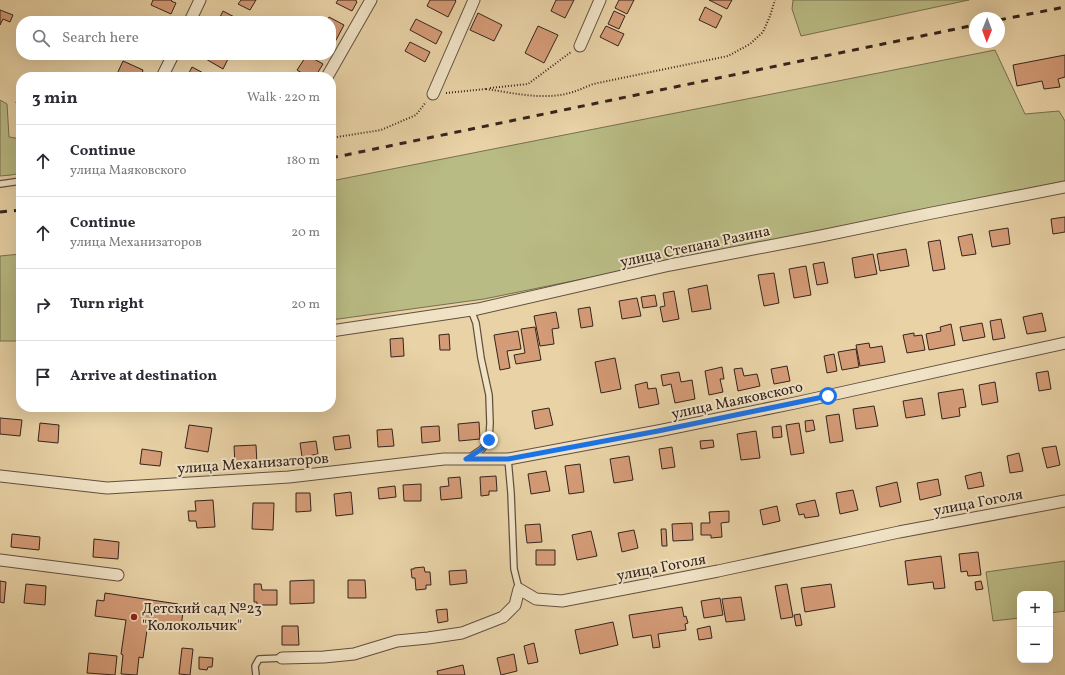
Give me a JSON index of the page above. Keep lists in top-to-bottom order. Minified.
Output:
{"streets":{"street":["улица Степана Разина","улица Маяковского","улица Механизаторов","улица Гоголя"]},"crossings":[["улица Маяковского","улица Механизаторов"]],"places":["Детский сад №23 \"Колокольчик\""],"north":"bottom","page":{"search":"Search here","heading":["3 min","Walk · 220 m"],"list":[["Continue","улица Маяковского","180 m"],["Continue","улица Механизаторов","20 m"],["Turn right","20 m"],"Arrive at destination"],"map_buttons":["+","−"]}}
